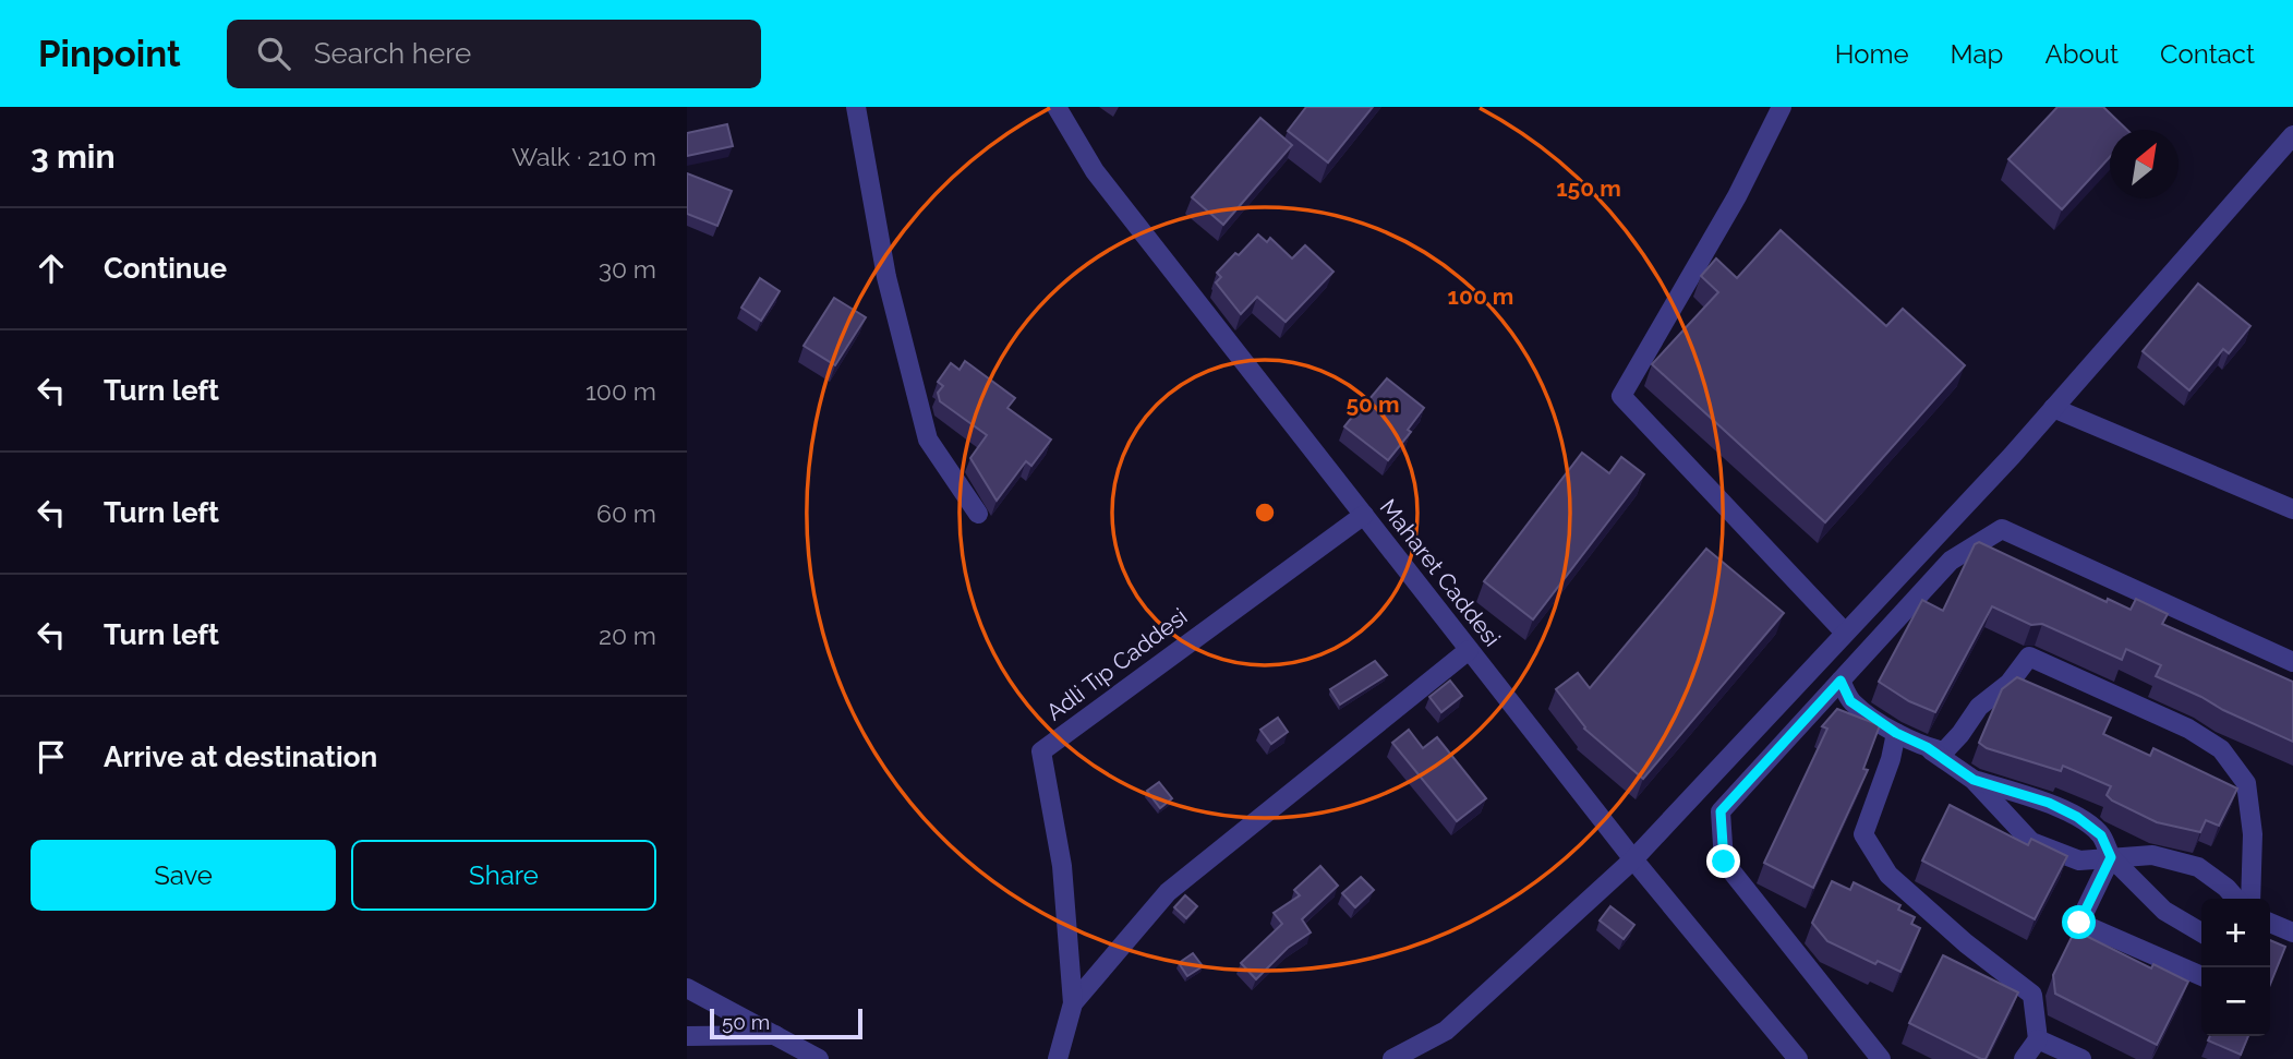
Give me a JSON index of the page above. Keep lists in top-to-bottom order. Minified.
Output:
{"streets":{"street":["Maharet Caddesi","Adli Tıp Caddesi"]},"crossings":[["Maharet Caddesi","Adli Tıp Caddesi"]],"scale_bar":"50 m","north":"top right","page":{"header":"Pinpoint","search":"Search here","nav":["Home","Map","About","Contact"],"heading":["3 min","Walk · 210 m"],"list":[["Continue","30 m"],["Turn left","100 m"],["Turn left","60 m"],["Turn left","20 m"],"Arrive at destination"],"buttons":["Save","Share"],"map_buttons":["+","−"],"scale":"50 m"},"rings":["150 m","100 m","50 m"]}
